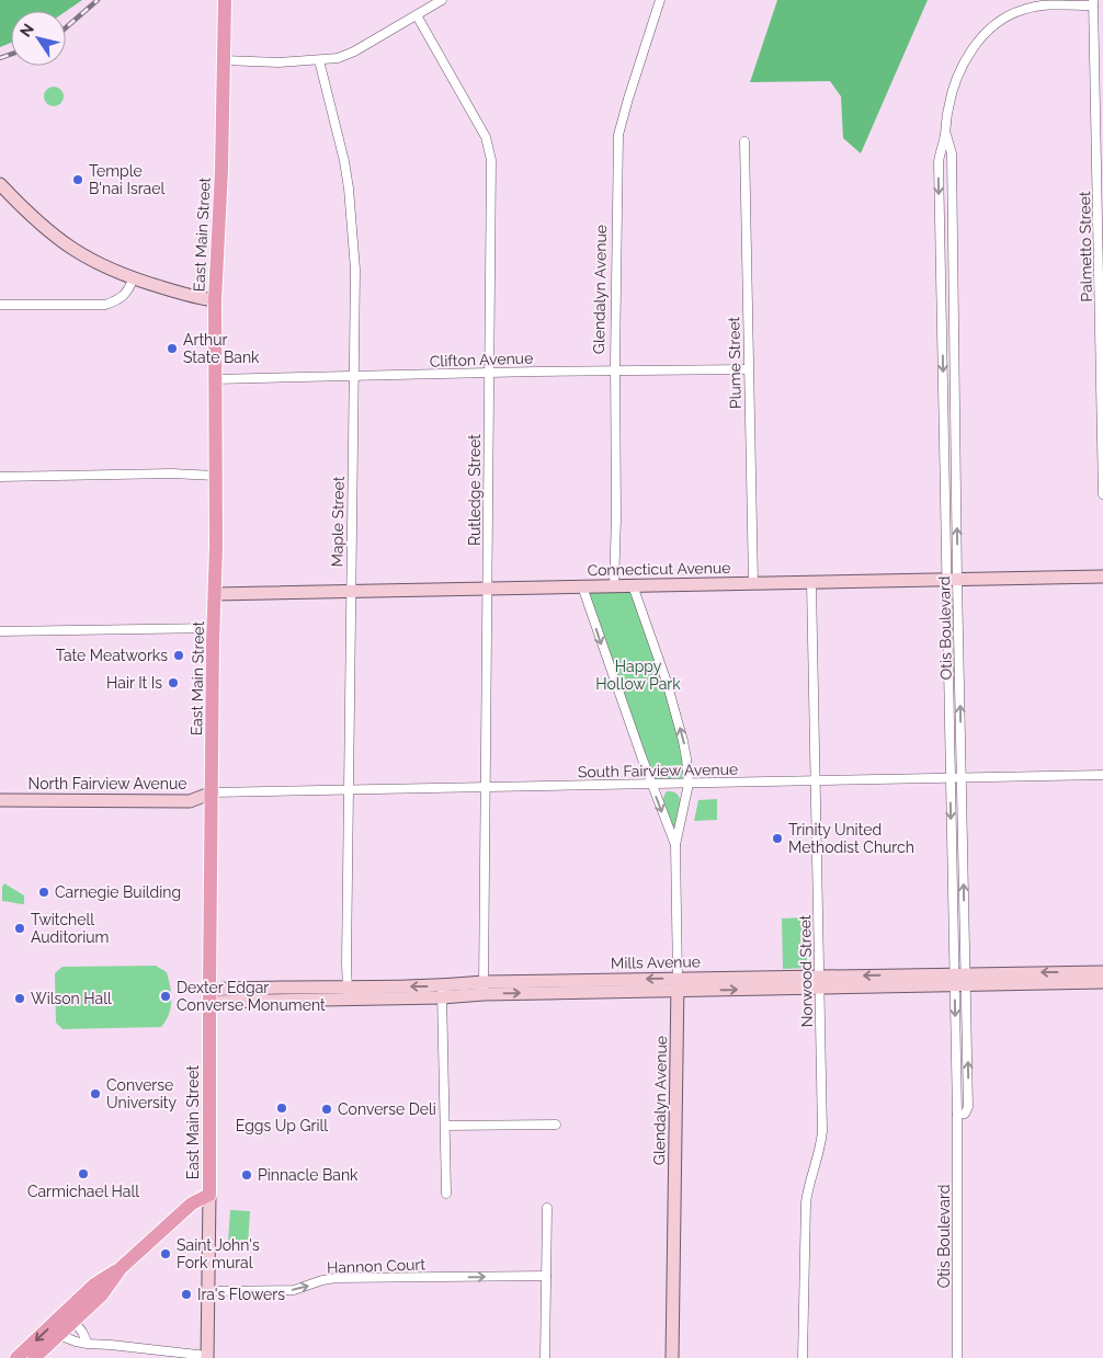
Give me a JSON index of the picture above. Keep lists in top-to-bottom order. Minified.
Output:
{"streets":{"main road":["East Main Street"],"street":["Palmetto Street","Glendalyn Avenue","Clifton Avenue","Plume Street","Rutledge Street","Maple Street","Connecticut Avenue","Otis Boulevard","South Fairview Avenue","North Fairview Avenue","Mills Avenue","Norwood Street","Hannon Court"]},"crossings":[["East Main Street","Clifton Avenue"],["East Main Street","Connecticut Avenue"],["East Main Street","South Fairview Avenue"],["East Main Street","North Fairview Avenue"],["East Main Street","Mills Avenue"],["East Main Street","Hannon Court"],["Palmetto Street","Otis Boulevard"],["Glendalyn Avenue","Clifton Avenue"],["Glendalyn Avenue","Connecticut Avenue"],["Glendalyn Avenue","South Fairview Avenue"],["Glendalyn Avenue","Mills Avenue"],["Clifton Avenue","Plume Street"],["Clifton Avenue","Rutledge Street"],["Clifton Avenue","Maple Street"],["Plume Street","Connecticut Avenue"],["Rutledge Street","Connecticut Avenue"],["Rutledge Street","South Fairview Avenue"],["Rutledge Street","Mills Avenue"],["Maple Street","Connecticut Avenue"],["Maple Street","South Fairview Avenue"],["Maple Street","Mills Avenue"],["Connecticut Avenue","Otis Boulevard"],["Connecticut Avenue","Norwood Street"],["Otis Boulevard","South Fairview Avenue"],["Otis Boulevard","Mills Avenue"],["South Fairview Avenue","North Fairview Avenue"],["South Fairview Avenue","Norwood Street"],["Mills Avenue","Norwood Street"]],"one_way":["Hannon Court"],"parks":["Happy Hollow Park"],"places":["Temple B'nai Israel","Arthur State Bank","Tate Meatworks","Hair It Is","Trinity United Methodist Church","Carnegie Building","Twitchell Auditorium","Dexter Edgar Converse Monument","Wilson Hall","Converse University","Eggs Up Grill","Converse Deli","Carmichael Hall","Pinnacle Bank","Saint John's Fork mural","Ira's Flowers"],"north":"top left"}
